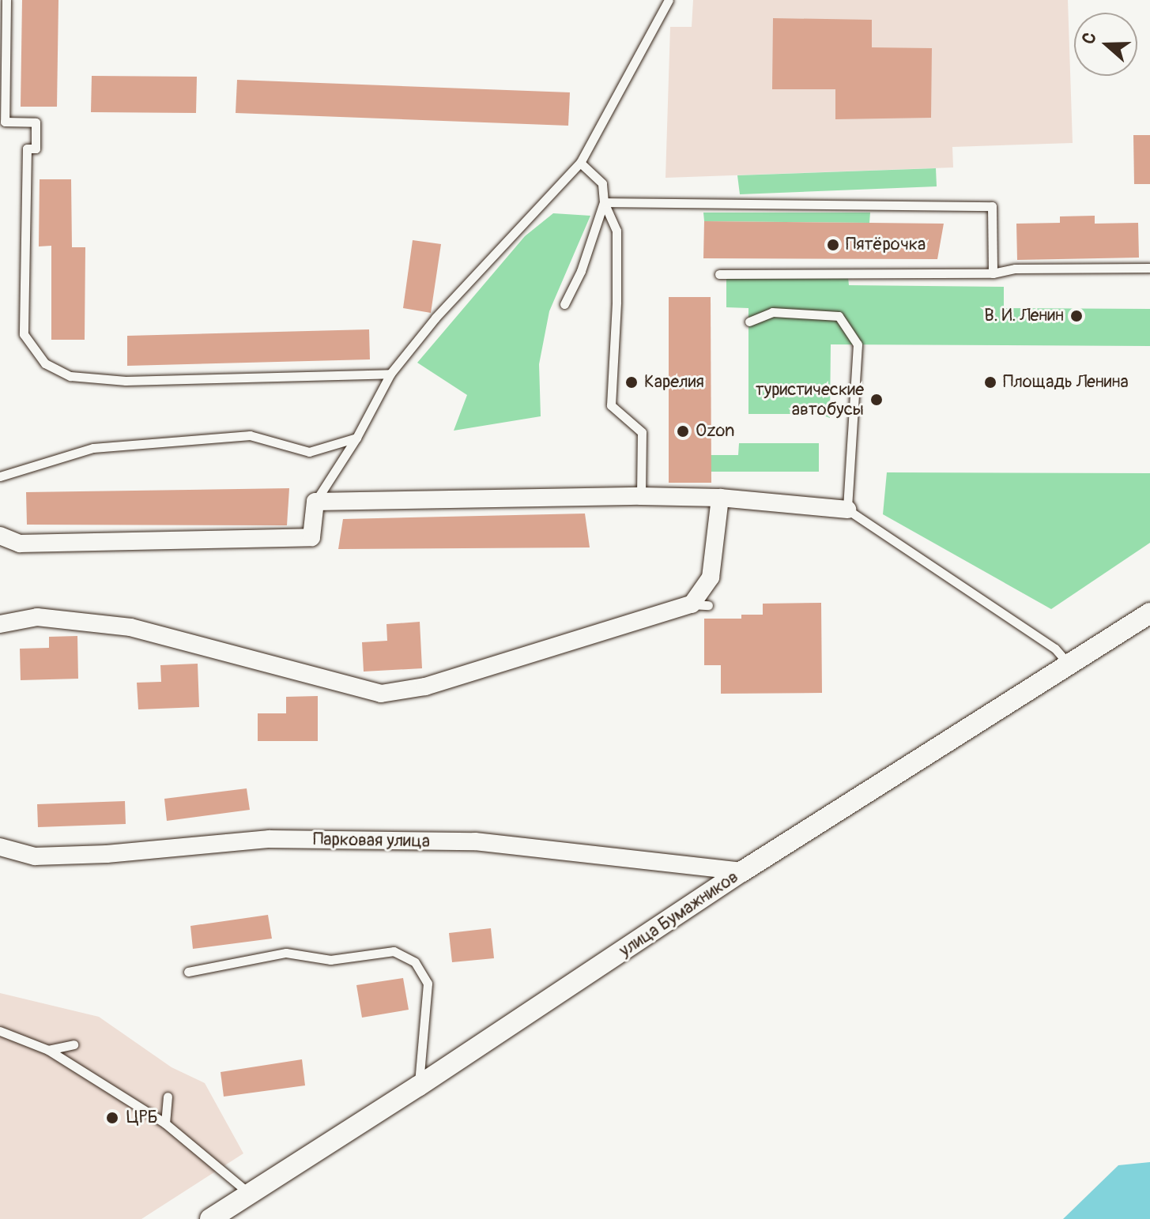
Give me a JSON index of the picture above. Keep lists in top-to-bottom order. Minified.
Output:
{"streets":{"street":["Парковая улица","улица Бумажников"]},"crossings":[["Парковая улица","улица Бумажников"]],"places":["Пятёрочка","В. И. Ленин","Карелия","Площадь Ленина","туристические автобусы","Ozon","ЦРБ"],"north":"left"}
